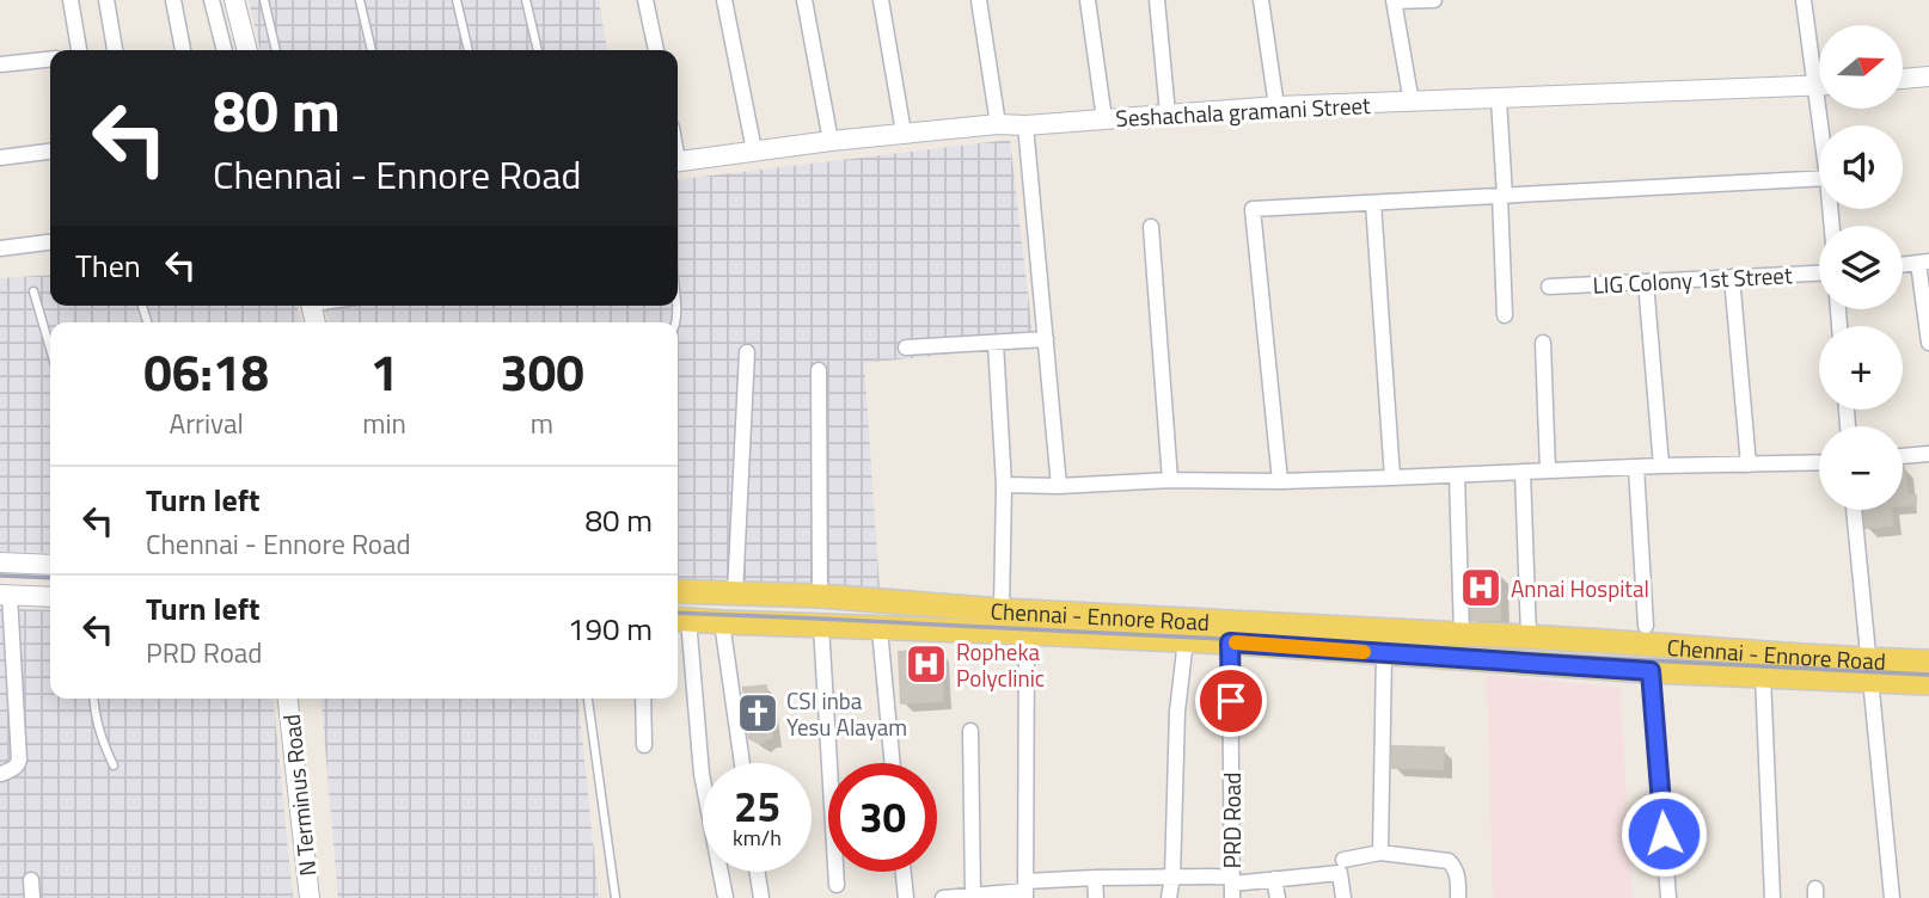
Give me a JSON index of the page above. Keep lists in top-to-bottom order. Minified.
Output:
{"streets":{"main road":["Chennai - Ennore Road"],"street":["Seshachala gramani Street","LIG Colony 1st Street","N Terminus Road","PRD Road"]},"crossings":[["Chennai - Ennore Road","PRD Road"]],"places":{"hospital":["Annai Hospital","Ropheka Polyclinic"],"church":["CSI inba Yesu Alayam"]},"north":"right","page":{"map_buttons":["+","−"],"turn":["80 m","Chennai - Ennore Road"],"then":"Then","eta":["06:18","Arrival","1","min","300","m"],"list":[{"name":"Turn left","note":"Chennai - Ennore Road","value":"80 m"},{"name":"Turn left","note":"PRD Road","value":"190 m"}],"speed":"25 km/h","limit":"30"}}
